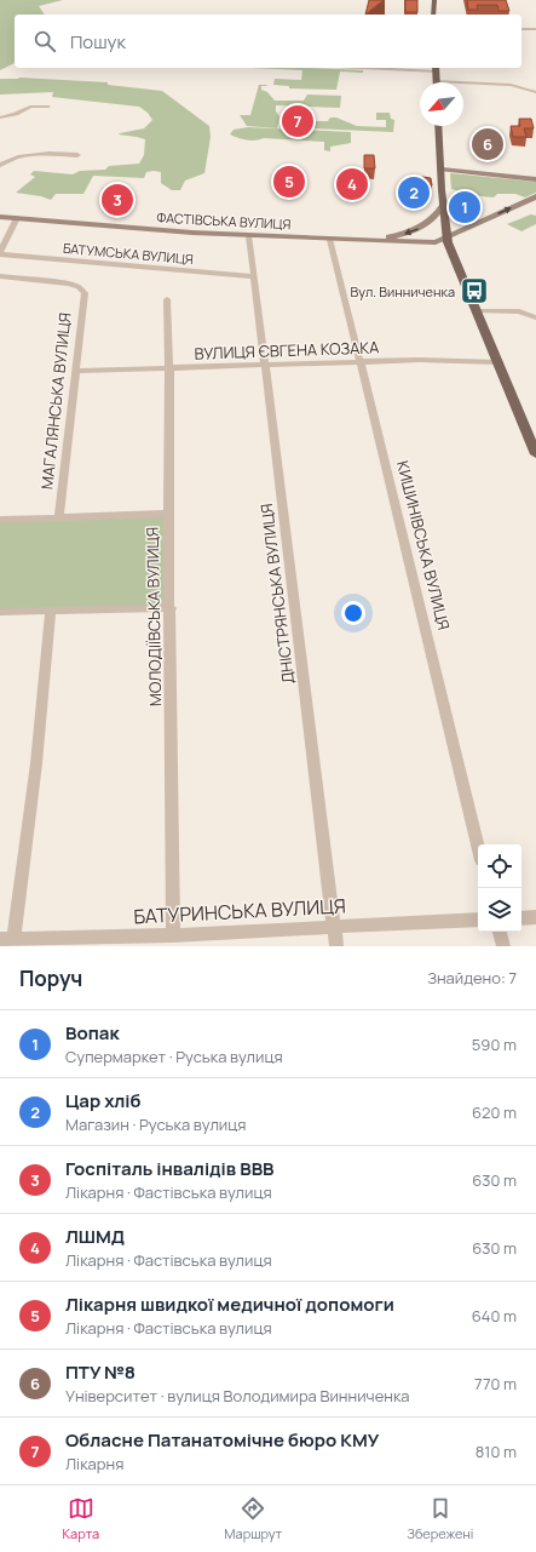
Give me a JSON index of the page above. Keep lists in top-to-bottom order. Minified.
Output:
{"streets":{"main road":["ФАСТІВСЬКА ВУЛИЦЯ"],"street":["БАТУМСЬКА ВУЛИЦЯ","ВУЛИЦЯ ЄВГЕНА КОЗАКА","МАГАЛЯНСЬКА ВУЛИЦЯ","КИШИНІВСЬКА ВУЛИЦЯ","ДНІСТРЯНСЬКА ВУЛИЦЯ","МОЛОДІЇВСЬКА ВУЛИЦЯ","БАТУРИНСЬКА ВУЛИЦЯ"]},"crossings":[["ФАСТІВСЬКА ВУЛИЦЯ","КИШИНІВСЬКА ВУЛИЦЯ"],["ФАСТІВСЬКА ВУЛИЦЯ","ДНІСТРЯНСЬКА ВУЛИЦЯ"],["БАТУМСЬКА ВУЛИЦЯ","ДНІСТРЯНСЬКА ВУЛИЦЯ"],["ВУЛИЦЯ ЄВГЕНА КОЗАКА","МАГАЛЯНСЬКА ВУЛИЦЯ"],["ВУЛИЦЯ ЄВГЕНА КОЗАКА","КИШИНІВСЬКА ВУЛИЦЯ"],["ВУЛИЦЯ ЄВГЕНА КОЗАКА","ДНІСТРЯНСЬКА ВУЛИЦЯ"],["ВУЛИЦЯ ЄВГЕНА КОЗАКА","МОЛОДІЇВСЬКА ВУЛИЦЯ"],["ДНІСТРЯНСЬКА ВУЛИЦЯ","БАТУРИНСЬКА ВУЛИЦЯ"],["МОЛОДІЇВСЬКА ВУЛИЦЯ","БАТУРИНСЬКА ВУЛИЦЯ"]],"places":{"bus stop":["Вул. Винниченка"]},"north":"bottom left","page":{"search":"Пошук","pins":["7","6","5","4","2","3","1"],"heading":["Поруч","Знайдено: 7"],"list":[{"mark":"1","name":"Вопак","note":"Супермаркет · Руська вулиця","value":"590 m"},{"mark":"2","name":"Цар хліб","note":"Магазин · Руська вулиця","value":"620 m"},{"mark":"3","name":"Госпіталь інвалідів ВВВ","note":"Лікарня · Фастівська вулиця","value":"630 m"},{"mark":"4","name":"ЛШМД","note":"Лікарня · Фастівська вулиця","value":"630 m"},{"mark":"5","name":"Лікарня швидкої медичної допомоги","note":"Лікарня · Фастівська вулиця","value":"640 m"},{"mark":"6","name":"ПТУ №8","note":"Університет · вулиця Володимира Винниченка","value":"770 m"},{"mark":"7","name":"Обласне Патанатомічне бюро КМУ","note":"Лікарня","value":"810 m"}],"nav":["Карта","Маршрут","Збережені"]}}
